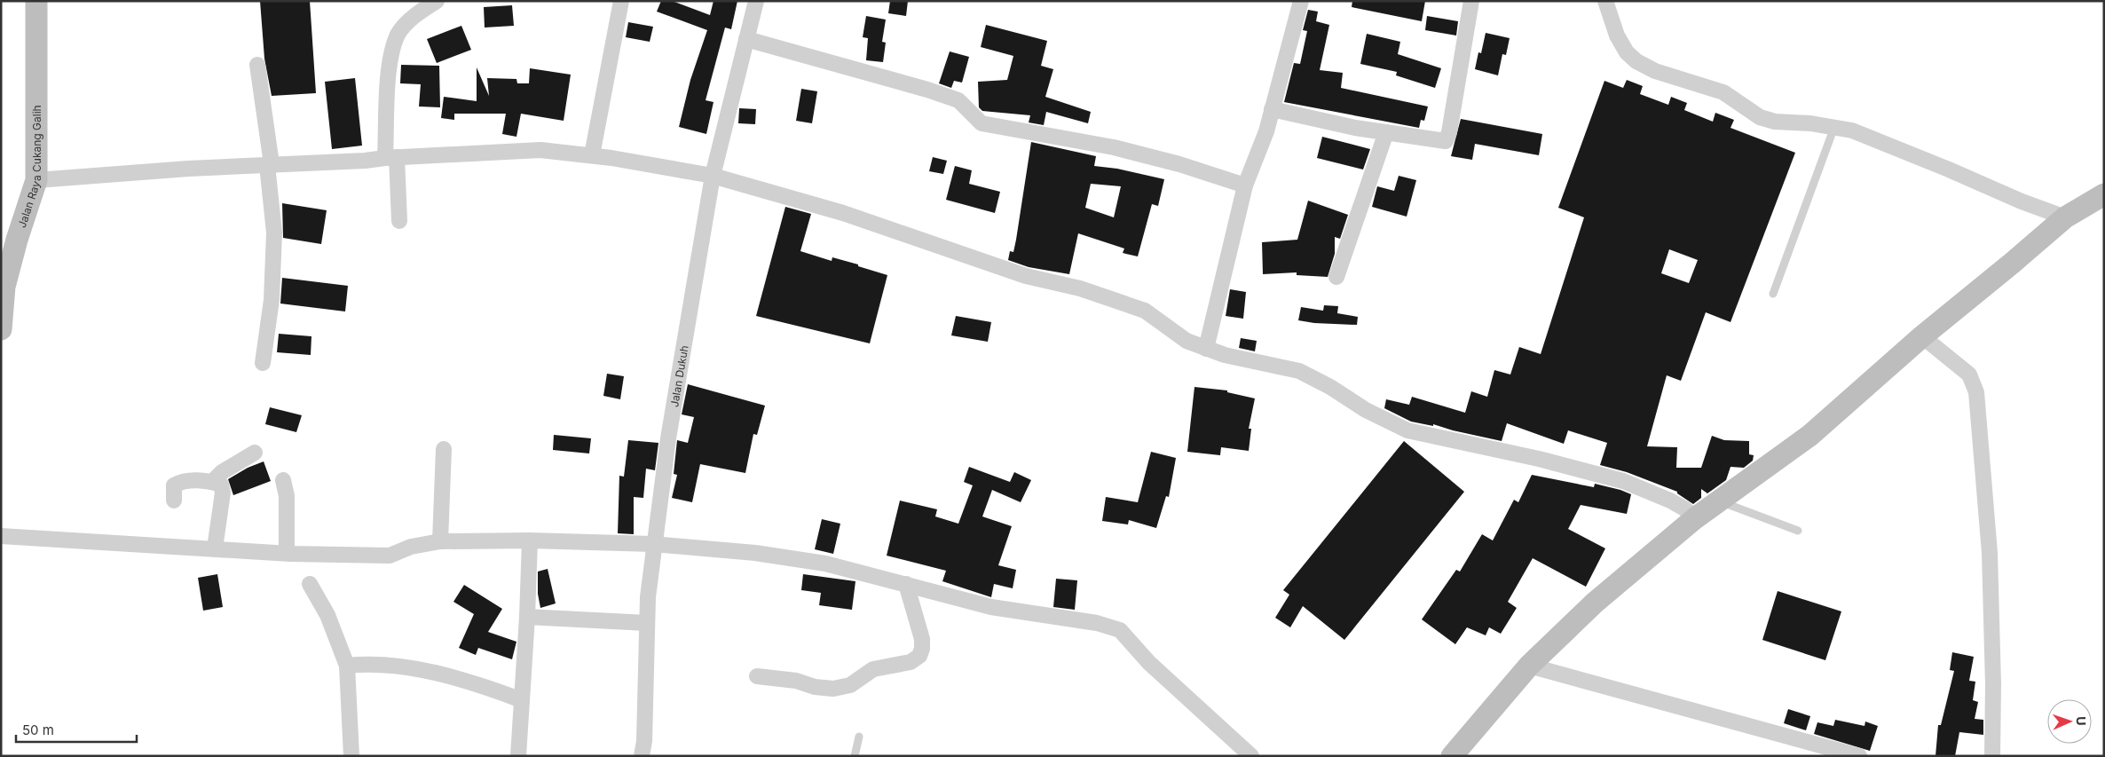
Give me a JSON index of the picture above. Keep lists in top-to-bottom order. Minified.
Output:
{"streets":{"street":["Jalan Raya Cukang Galih","Jalan Dukuh"]},"scale_bar":"50 m","north":"right"}
